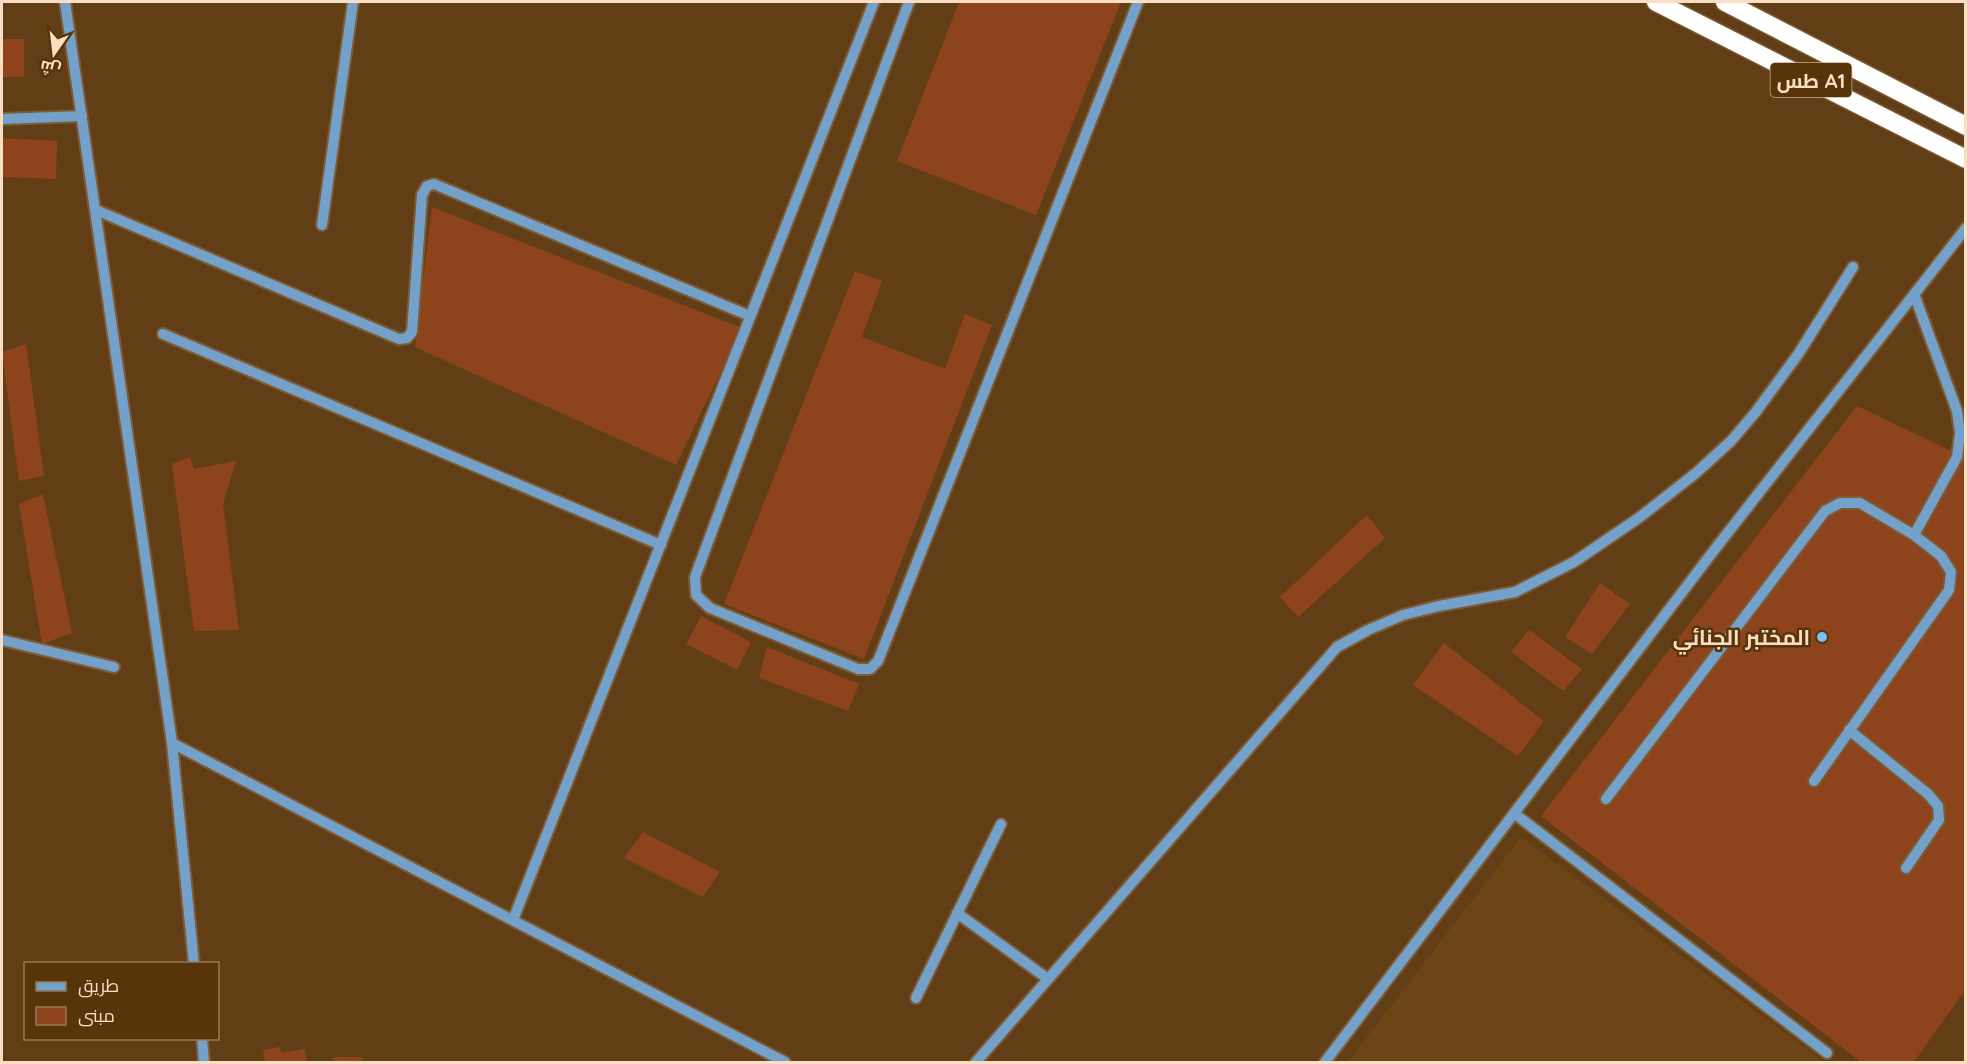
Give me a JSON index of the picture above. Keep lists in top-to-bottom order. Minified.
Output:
{"streets":{"highway":["طس A1"]},"places":["المختبر الجنائي"],"legend":["طريق","مبنى"],"north":"bottom"}
